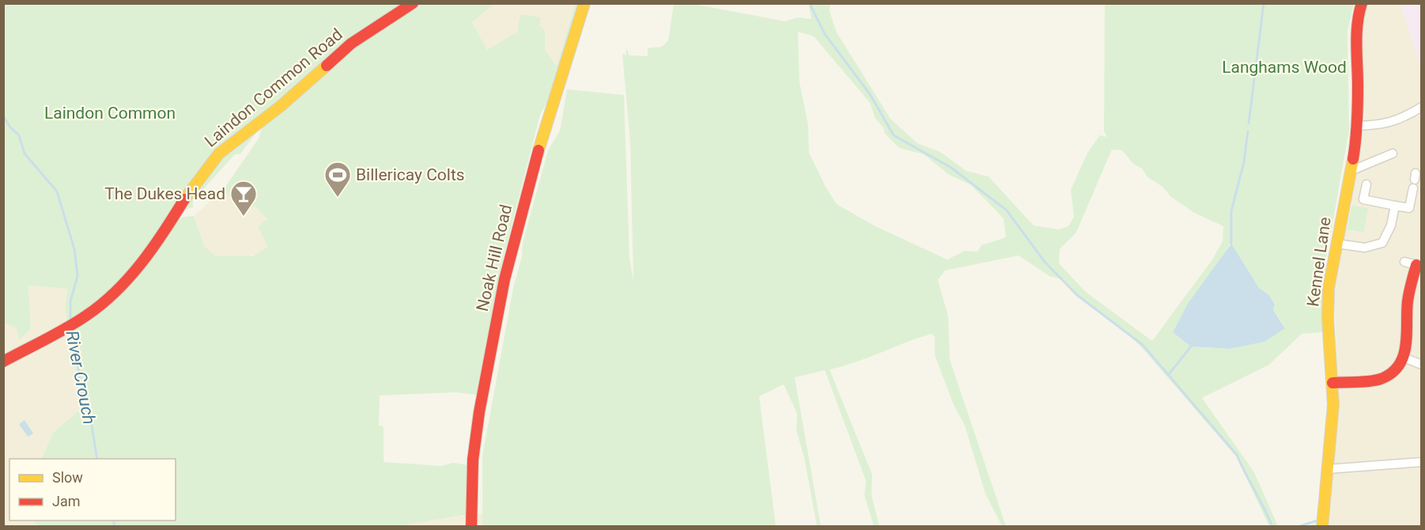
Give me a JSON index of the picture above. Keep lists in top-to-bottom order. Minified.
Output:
{"streets":{"street":["Laindon Common Road","Noak Hill Road","Kennel Lane"]},"water":["River Crouch"],"parks":["Langhams Wood","Laindon Common"],"places":{"sports":["Billericay Colts"],"bar":["The Dukes Head"]},"legend":["Slow","Jam"]}
